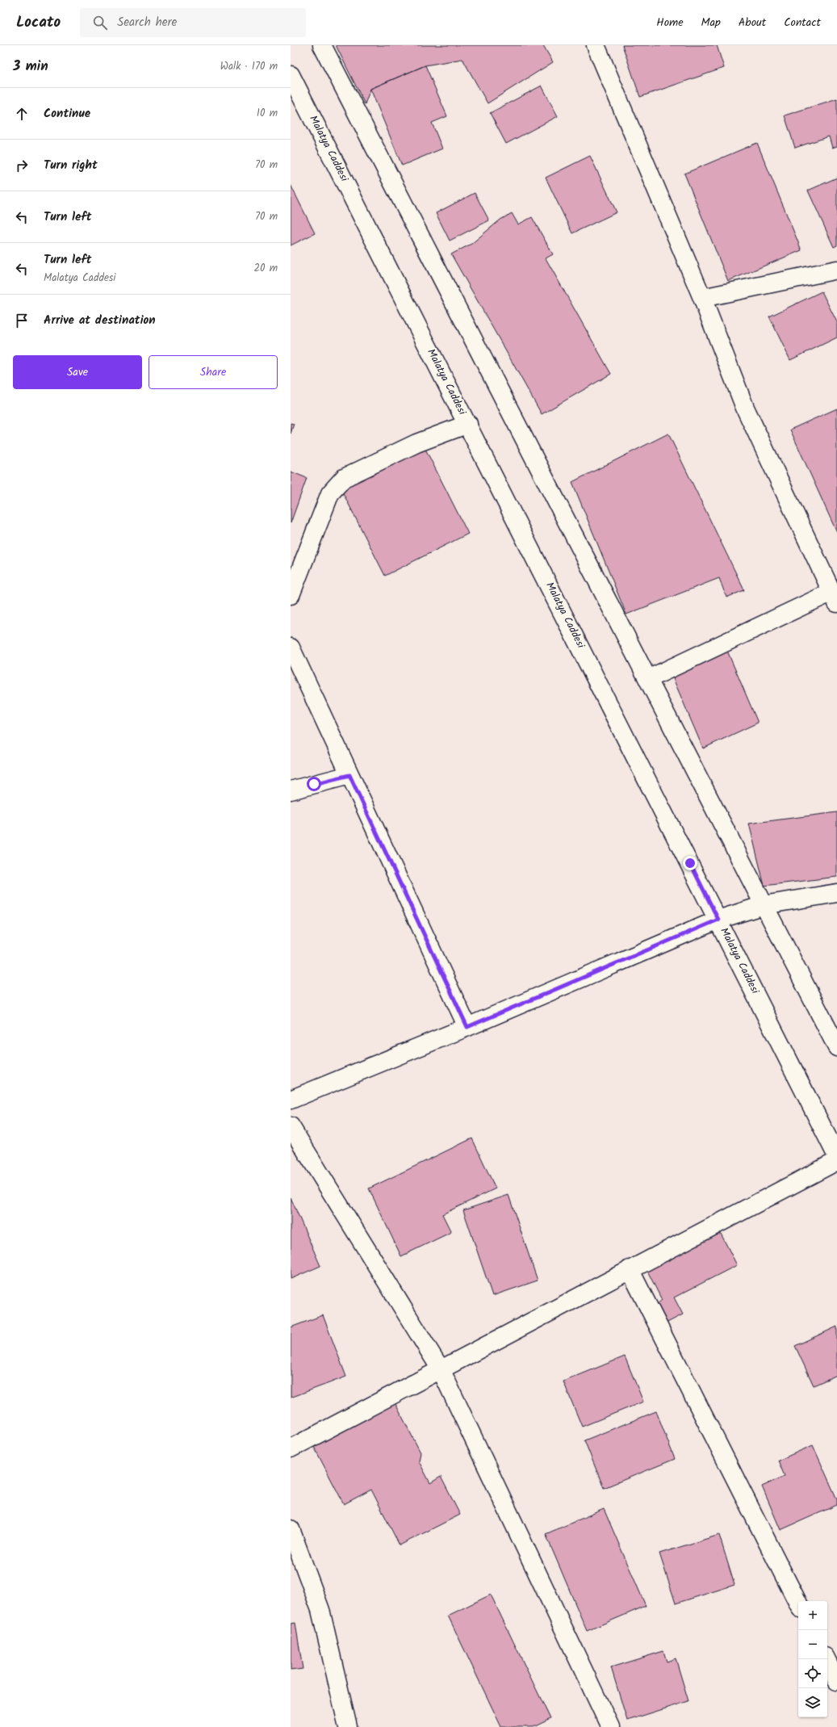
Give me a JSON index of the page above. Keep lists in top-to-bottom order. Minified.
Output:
{"streets":{"street":["Malatya Caddesi"]},"page":{"header":"Locato","search":"Search here","nav":["Home","Map","About","Contact"],"heading":["3 min","Walk · 170 m"],"list":[["Continue","10 m"],["Turn right","70 m"],["Turn left","70 m"],["Turn left","Malatya Caddesi","20 m"],"Arrive at destination"],"buttons":["Save","Share"],"map_buttons":["+","−"]}}
